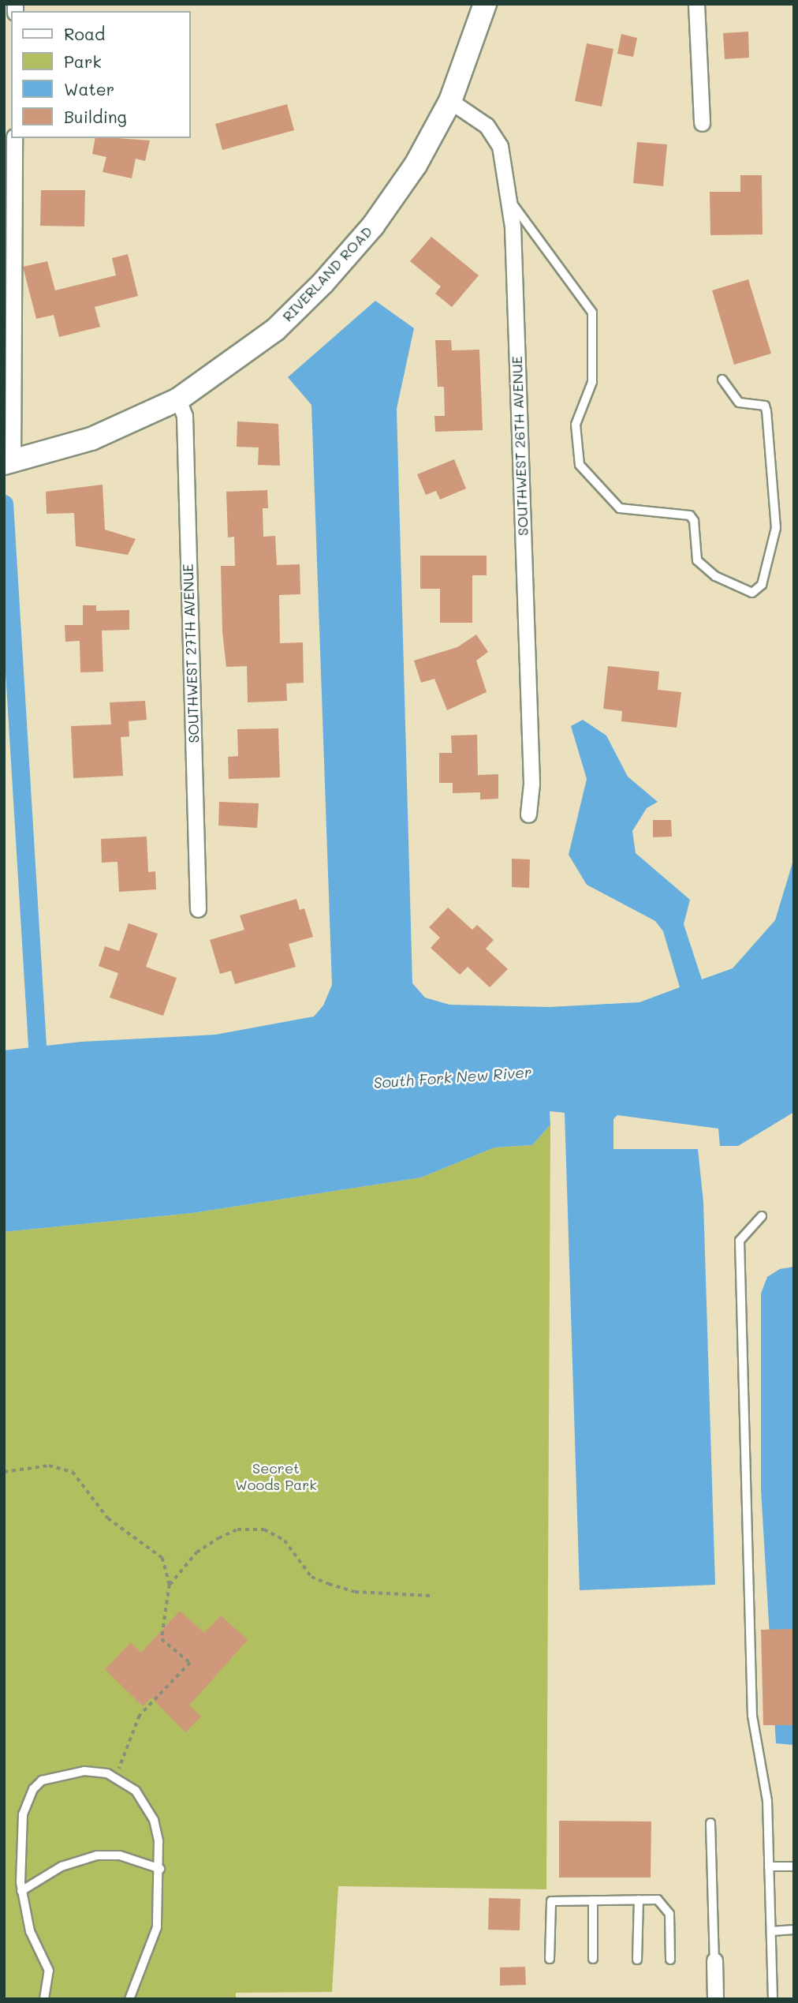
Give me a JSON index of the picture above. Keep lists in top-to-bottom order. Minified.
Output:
{"streets":{"street":["RIVERLAND ROAD","SOUTHWEST 26TH AVENUE","SOUTHWEST 27TH AVENUE"]},"crossings":[["RIVERLAND ROAD","SOUTHWEST 26TH AVENUE"],["RIVERLAND ROAD","SOUTHWEST 27TH AVENUE"]],"water":["South Fork New River"],"parks":["Secret Woods Park"],"legend":["Road","Park","Water","Building"]}
